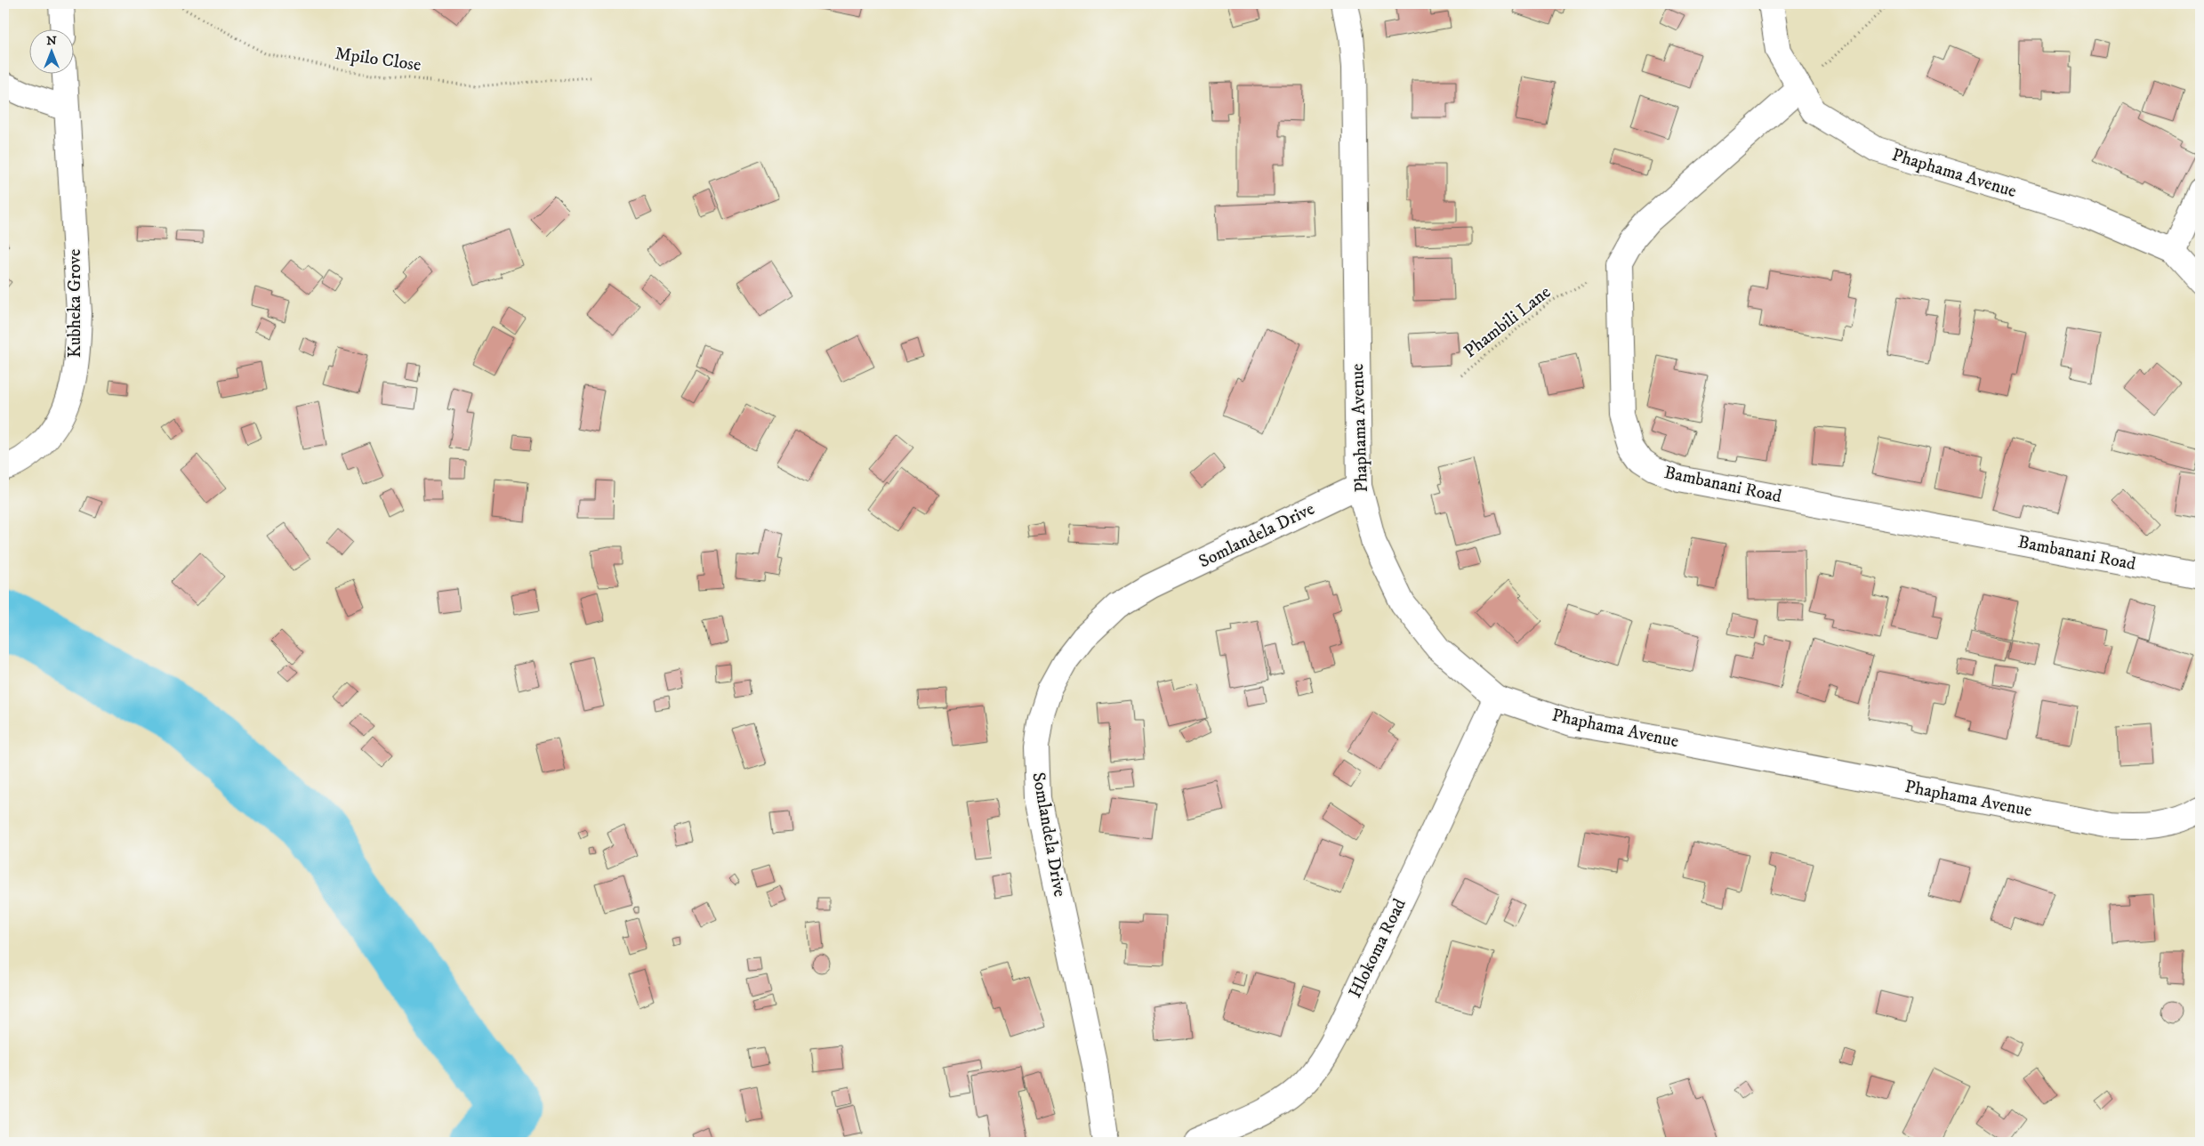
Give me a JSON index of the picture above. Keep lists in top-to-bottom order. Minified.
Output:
{"streets":{"street":["Phaphama Avenue","Kubheka Grove","Bambanani Road","Somlandela Drive","Hlokoma Road"],"path":["Mpilo Close","Phambili Lane"]},"crossings":[["Phaphama Avenue","Somlandela Drive"],["Phaphama Avenue","Hlokoma Road"],["Phambili Lane","Bambanani Road"]],"north":"top"}
